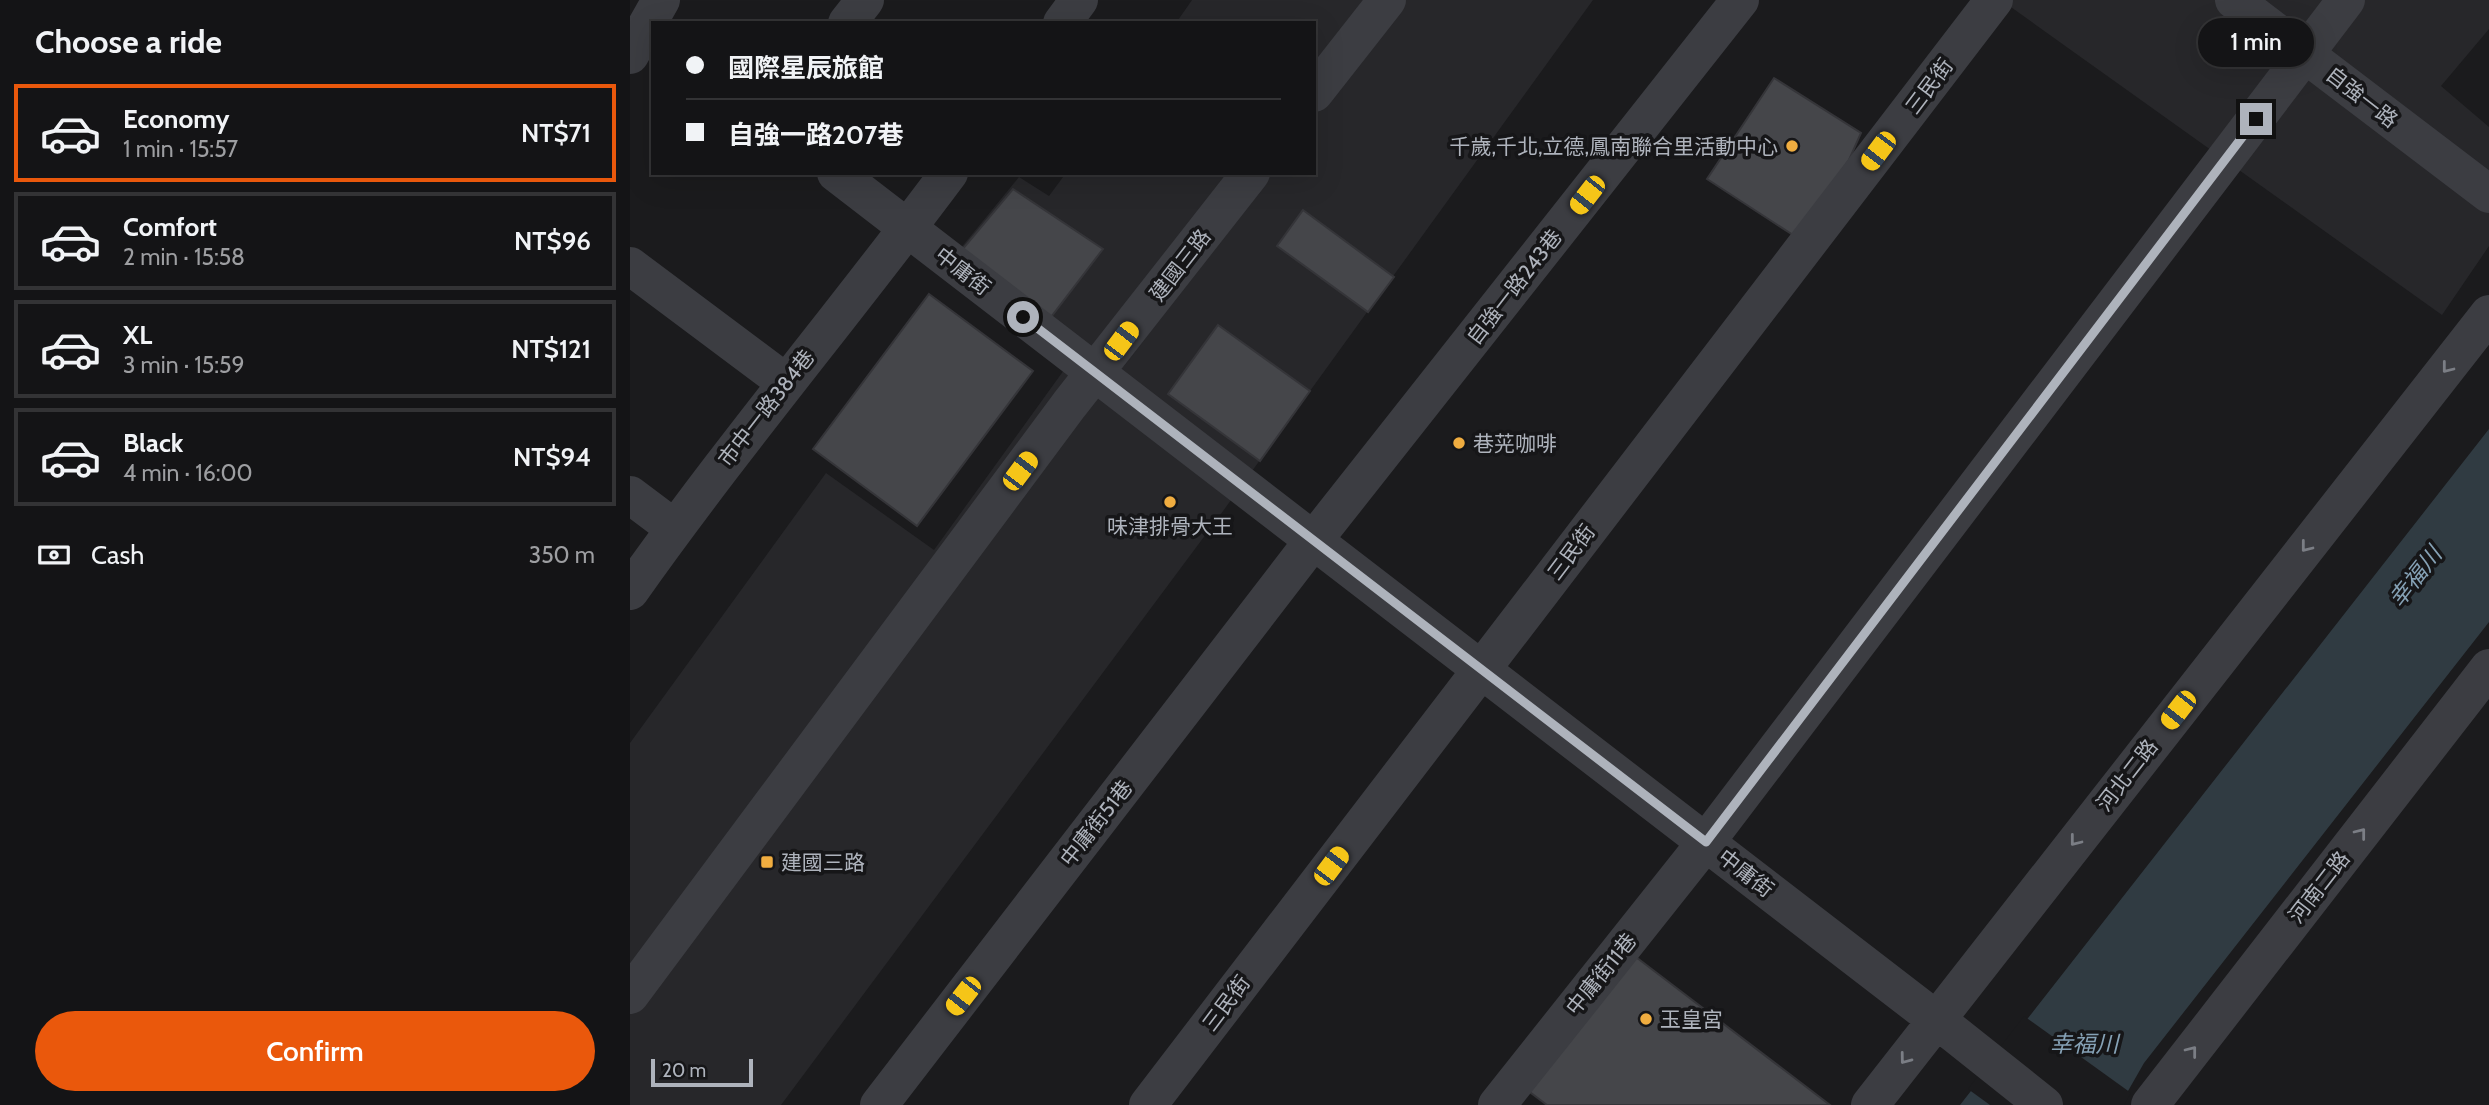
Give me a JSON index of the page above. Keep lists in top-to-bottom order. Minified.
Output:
{"streets":{"street":["三民街","自強一路","建國三路","中庸街","自強一路243巷","市中一路384巷","河北二路","中庸街51巷","河南二路","中庸街11巷"]},"crossings":[["三民街","中庸街"],["自強一路","中庸街11巷"],["建國三路","中庸街"],["中庸街","自強一路243巷"],["中庸街","市中一路384巷"],["中庸街","河北二路"],["中庸街","中庸街51巷"],["中庸街","中庸街11巷"],["自強一路243巷","中庸街51巷"]],"one_way":["河北二路","河南二路"],"water":["幸福川"],"places":{"other":["千歲,千北,立德,鳳南聯合里活動中心","巷茪咖啡","味津排骨大王","玉皇宮"],"transit":["建國三路"]},"scale_bar":"20 m","page":{"heading":"Choose a ride","bubble":"1 min","banner":["國際星辰旅館","自強一路207巷"],"list":[{"name":"Economy","note":"1 min · 15:57","value":"NT$71"},{"name":"Comfort","note":"2 min · 15:58","value":"NT$96"},{"name":"XL","note":"3 min · 15:59","value":"NT$121"},{"name":"Black","note":"4 min · 16:00","value":"NT$94"}],"pay":["Cash","350 m"],"buttons":"Confirm","scale":"20 m"}}
